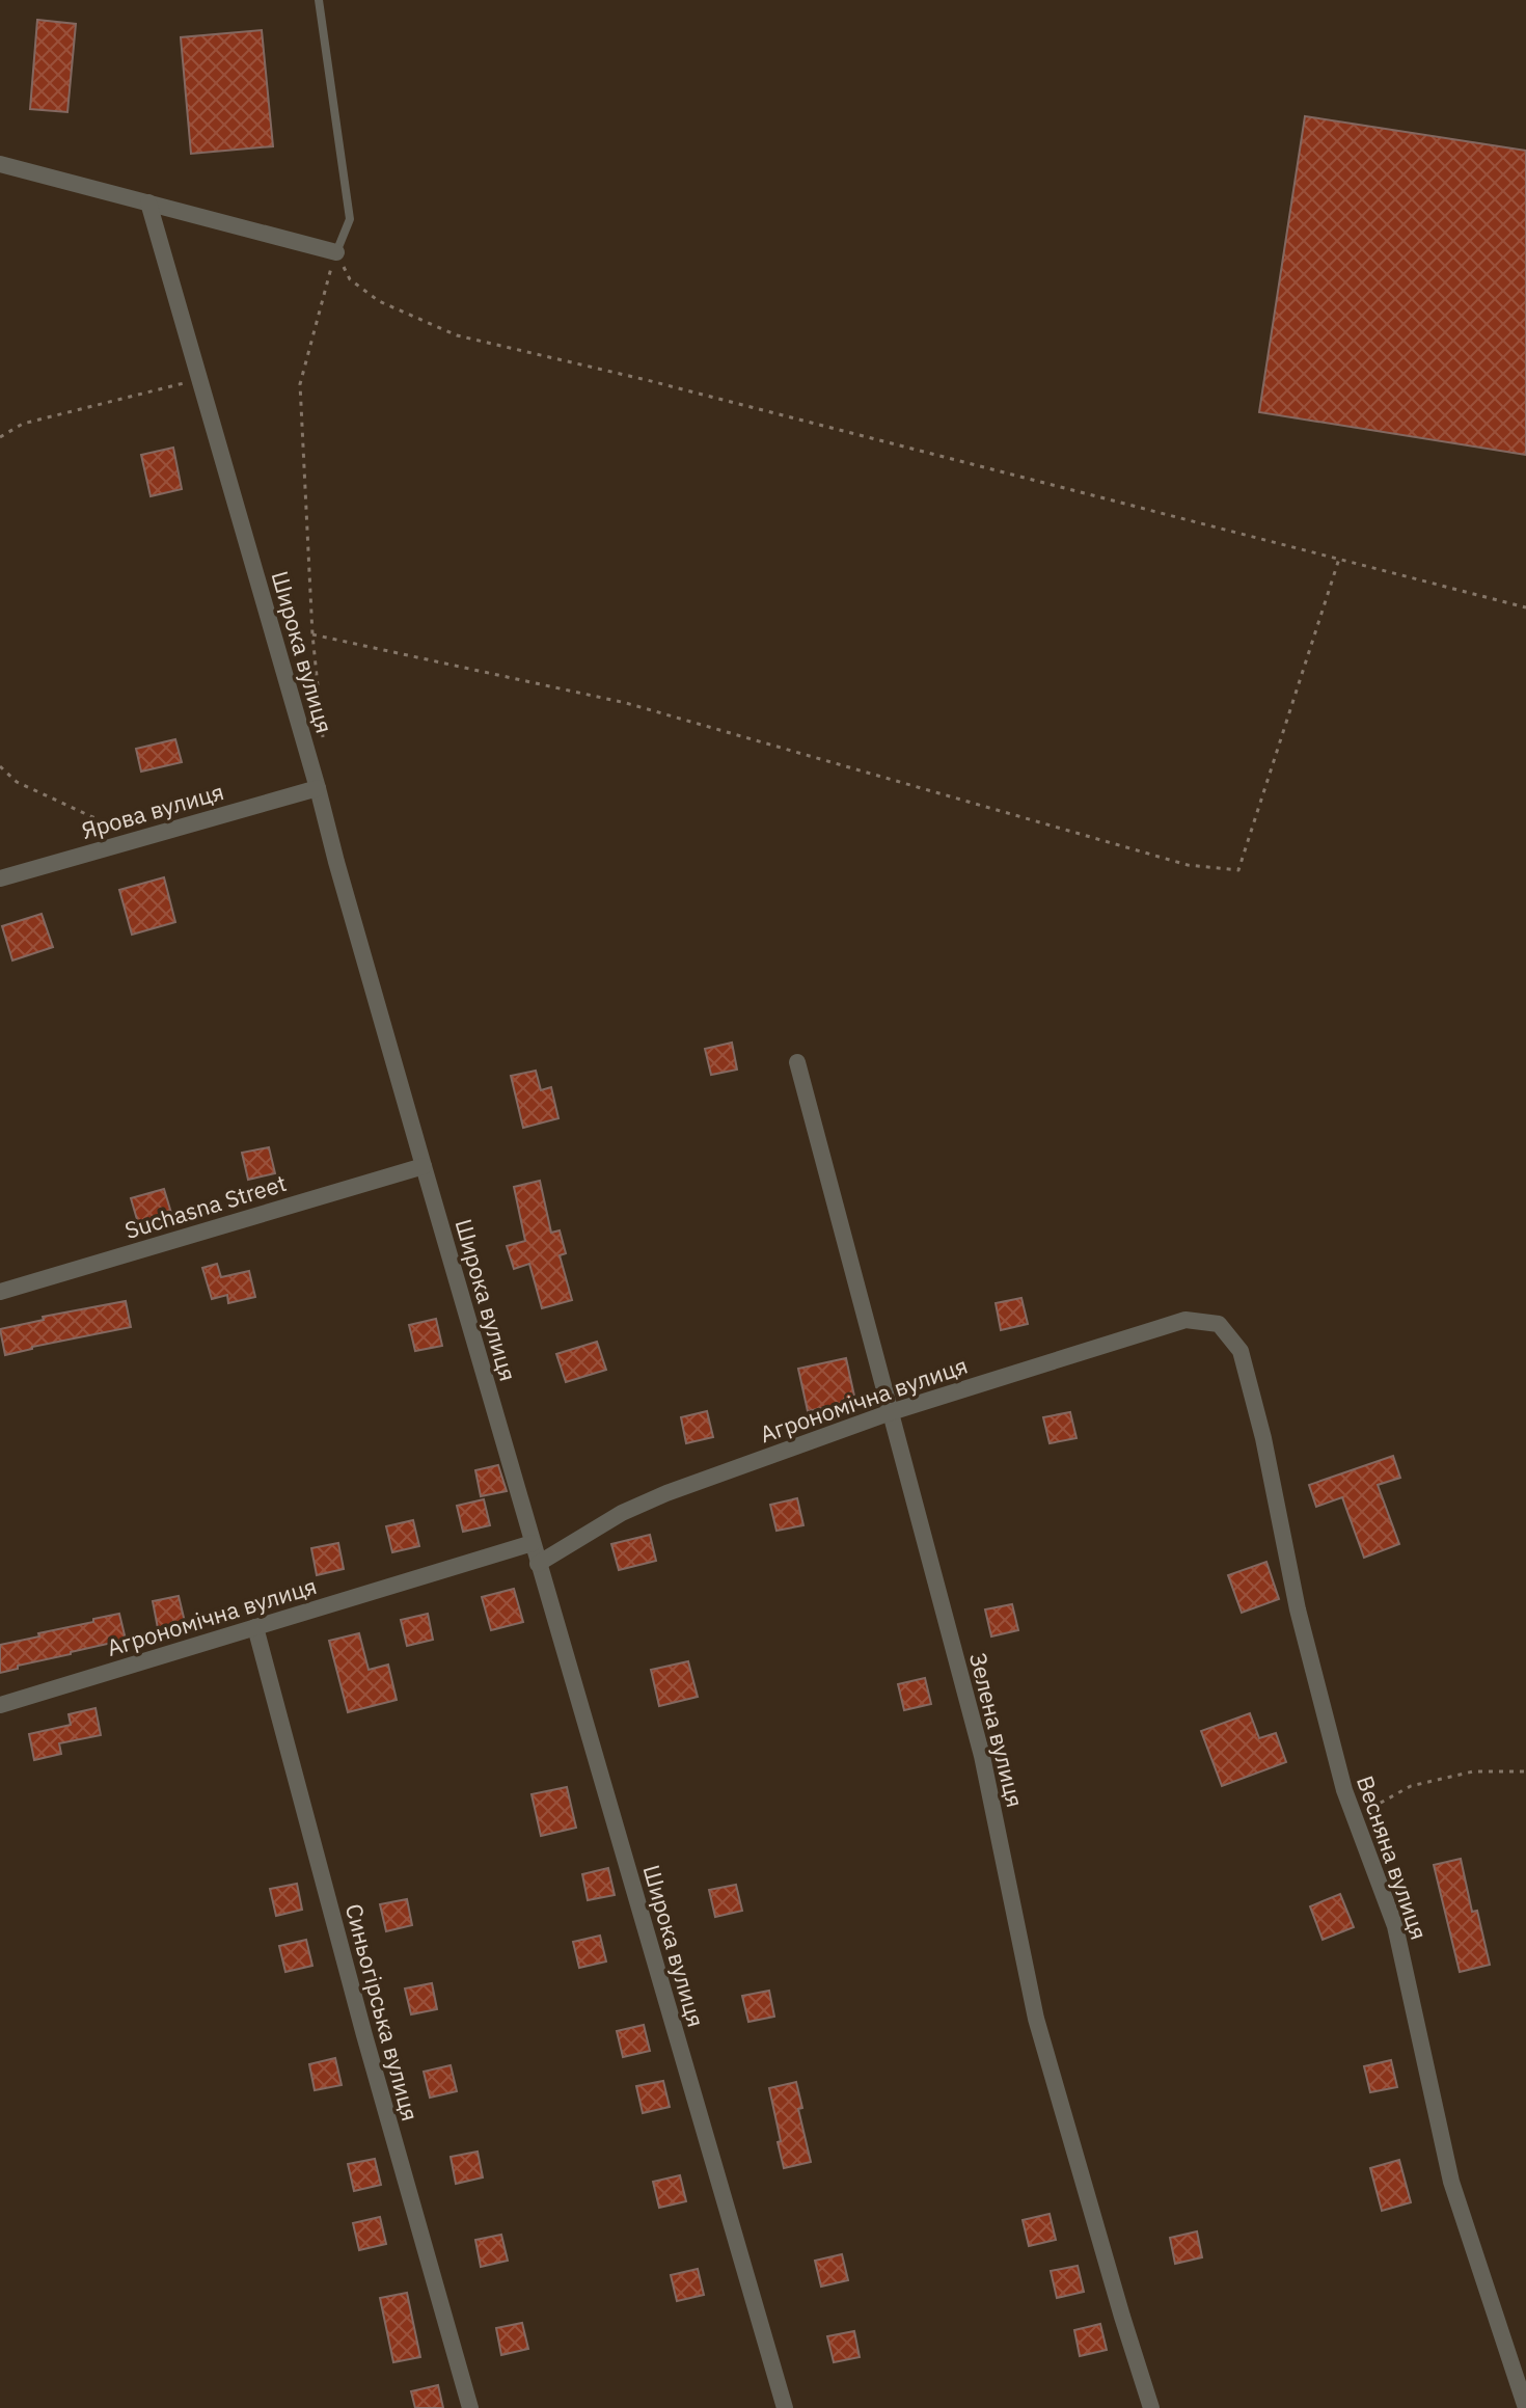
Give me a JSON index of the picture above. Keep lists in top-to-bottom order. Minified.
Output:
{"streets":{"street":["Широка вулиця","Ярова вулиця","Suchasna Street","Агрономічна вулиця","Зелена вулиця","Весняна вулиця","Синьогірська вулиця"]},"crossings":[["Широка вулиця","Ярова вулиця"],["Широка вулиця","Suchasna Street"],["Широка вулиця","Агрономічна вулиця"],["Агрономічна вулиця","Зелена вулиця"],["Агрономічна вулиця","Весняна вулиця"],["Агрономічна вулиця","Синьогірська вулиця"]]}
